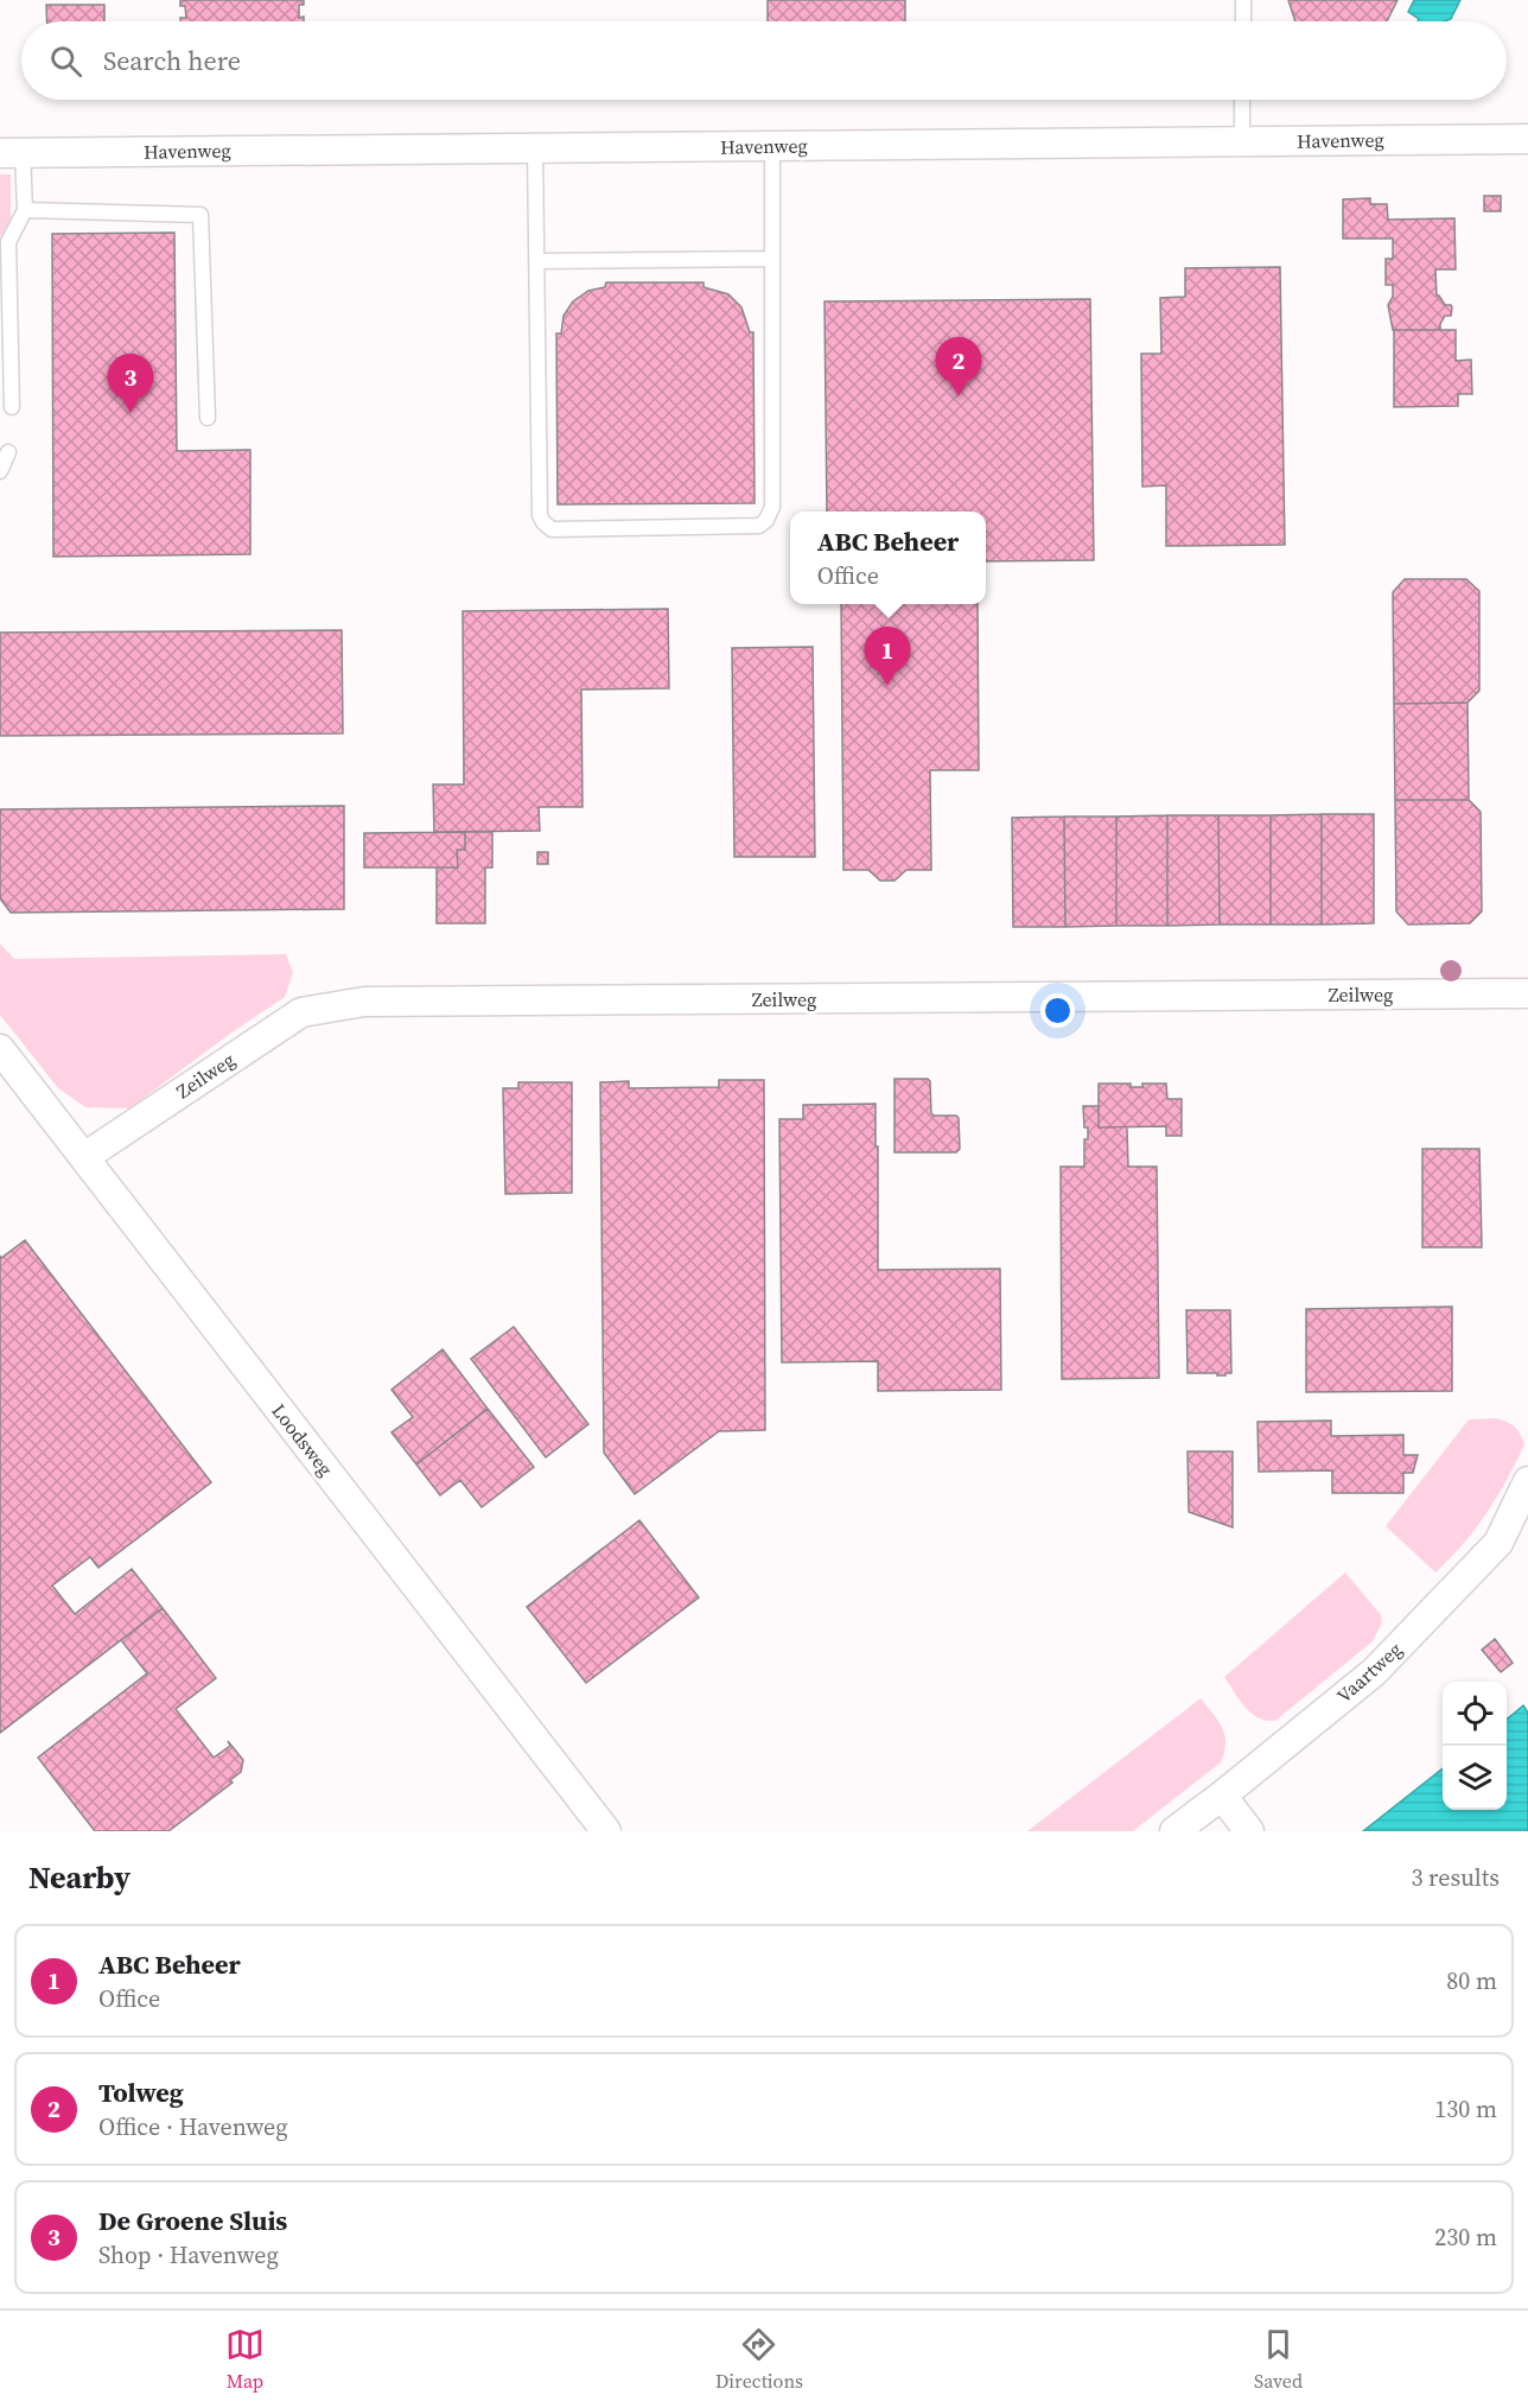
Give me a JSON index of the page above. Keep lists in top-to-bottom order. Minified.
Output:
{"streets":{"street":["Havenweg","Zeilweg","Loodsweg","Vaartweg"]},"crossings":[["Zeilweg","Loodsweg"]],"page":{"search":"Search here","pins":["2","3","1"],"popup":["ABC Beheer","Office"],"heading":["Nearby","3 results"],"list":[{"mark":"1","name":"ABC Beheer","note":"Office","value":"80 m"},{"mark":"2","name":"Tolweg","note":"Office · Havenweg","value":"130 m"},{"mark":"3","name":"De Groene Sluis","note":"Shop · Havenweg","value":"230 m"}],"nav":["Map","Directions","Saved"]}}
